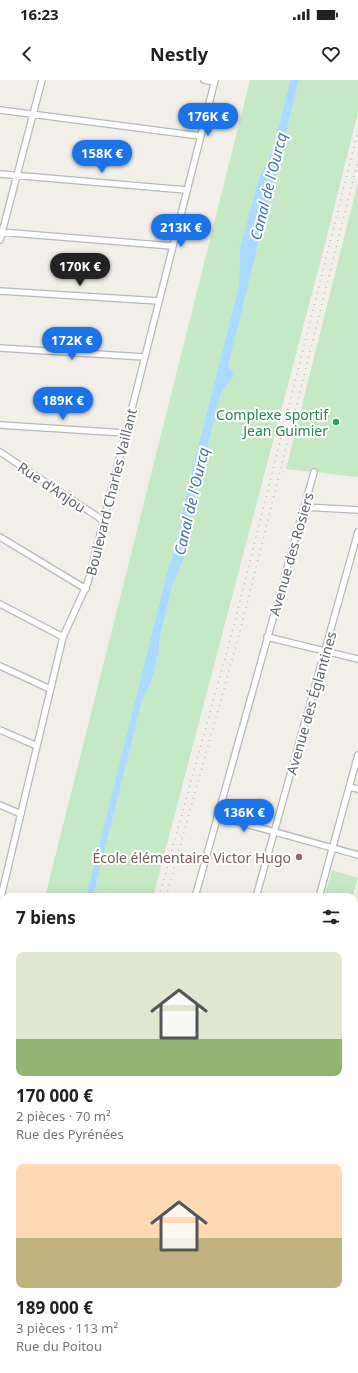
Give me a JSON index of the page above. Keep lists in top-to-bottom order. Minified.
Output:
{"streets":{"street":["Rue d'Anjou","Boulevard Charles Vaillant","Avenue des Rosiers","Avenue des Églantines"]},"crossings":[["Rue d'Anjou","Boulevard Charles Vaillant"]],"water":["Canal de l'Ourcq"],"places":["Complexe sportif Jean Guimier","École élémentaire Victor Hugo"],"page":{"status":"16:23","header":"Nestly","price":["176K €","158K €","213K €","170K €","172K €","189K €","136K €"],"heading":"7 biens","list":[{"name":"170 000 €","note":"2 pièces · 70 m² · Rue des Pyrénées"},{"name":"189 000 €","note":"3 pièces · 113 m² · Rue du Poitou"}]}}
